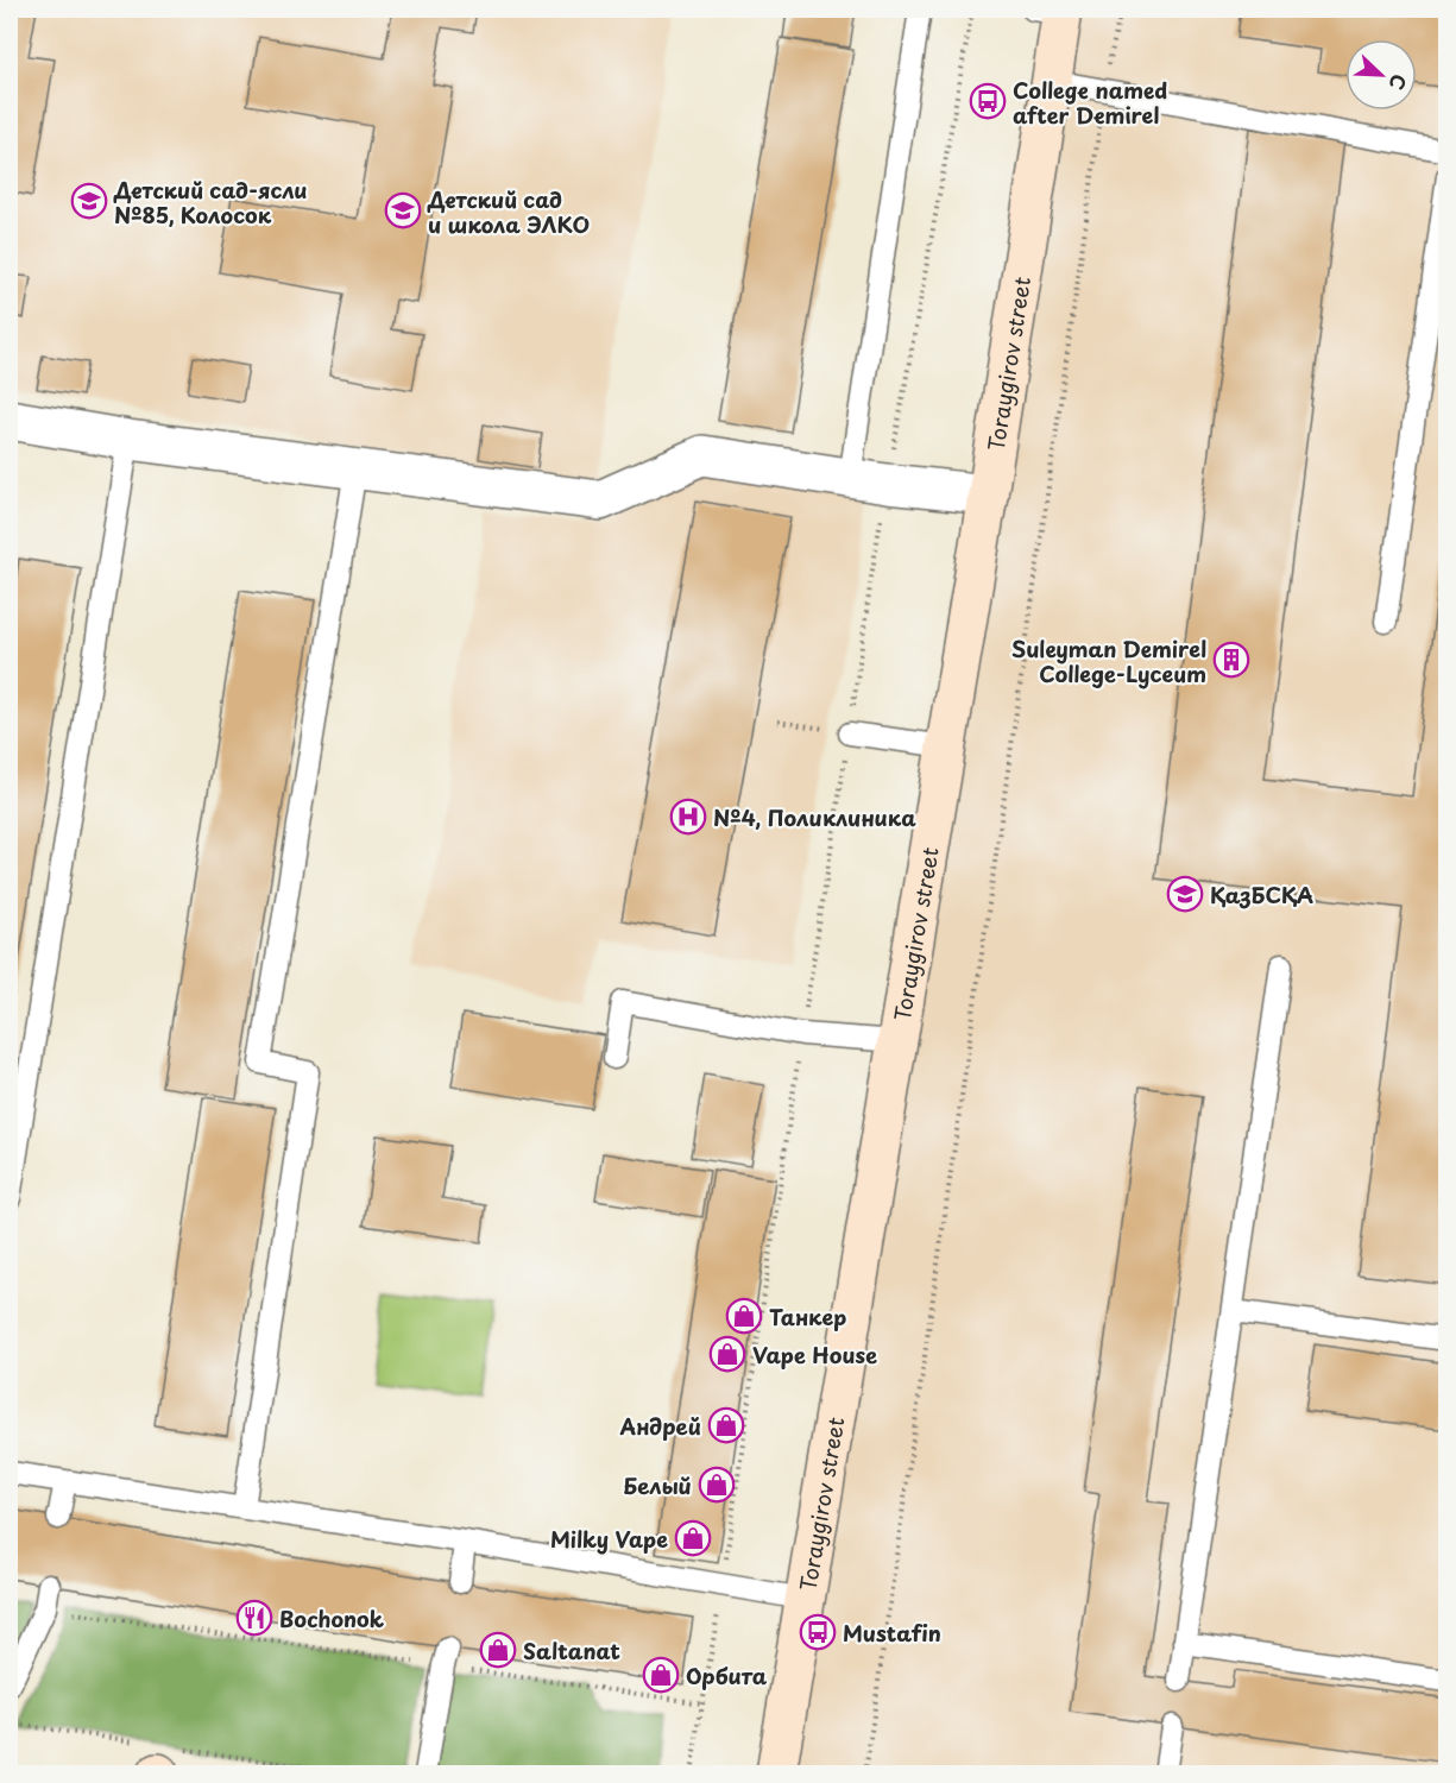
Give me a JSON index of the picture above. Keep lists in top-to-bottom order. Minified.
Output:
{"streets":{"street":["Toraygirov street"]},"places":{"bus stop":["College named after Demirel","Mustafin"],"school or university":["Детский сад-ясли №85, Колосок","Детский сад и школа ЭЛКО","ҚазБСҚА"],"building":["Suleyman Demirel College-Lyceum"],"hospital":["№4, Поликлиника"],"shop":["Танкер","Vape House","Андрей","Белый","Milky Vape","Saltanat","Орбита"],"restaurant":["Bochonok"]},"north":"bottom right"}
